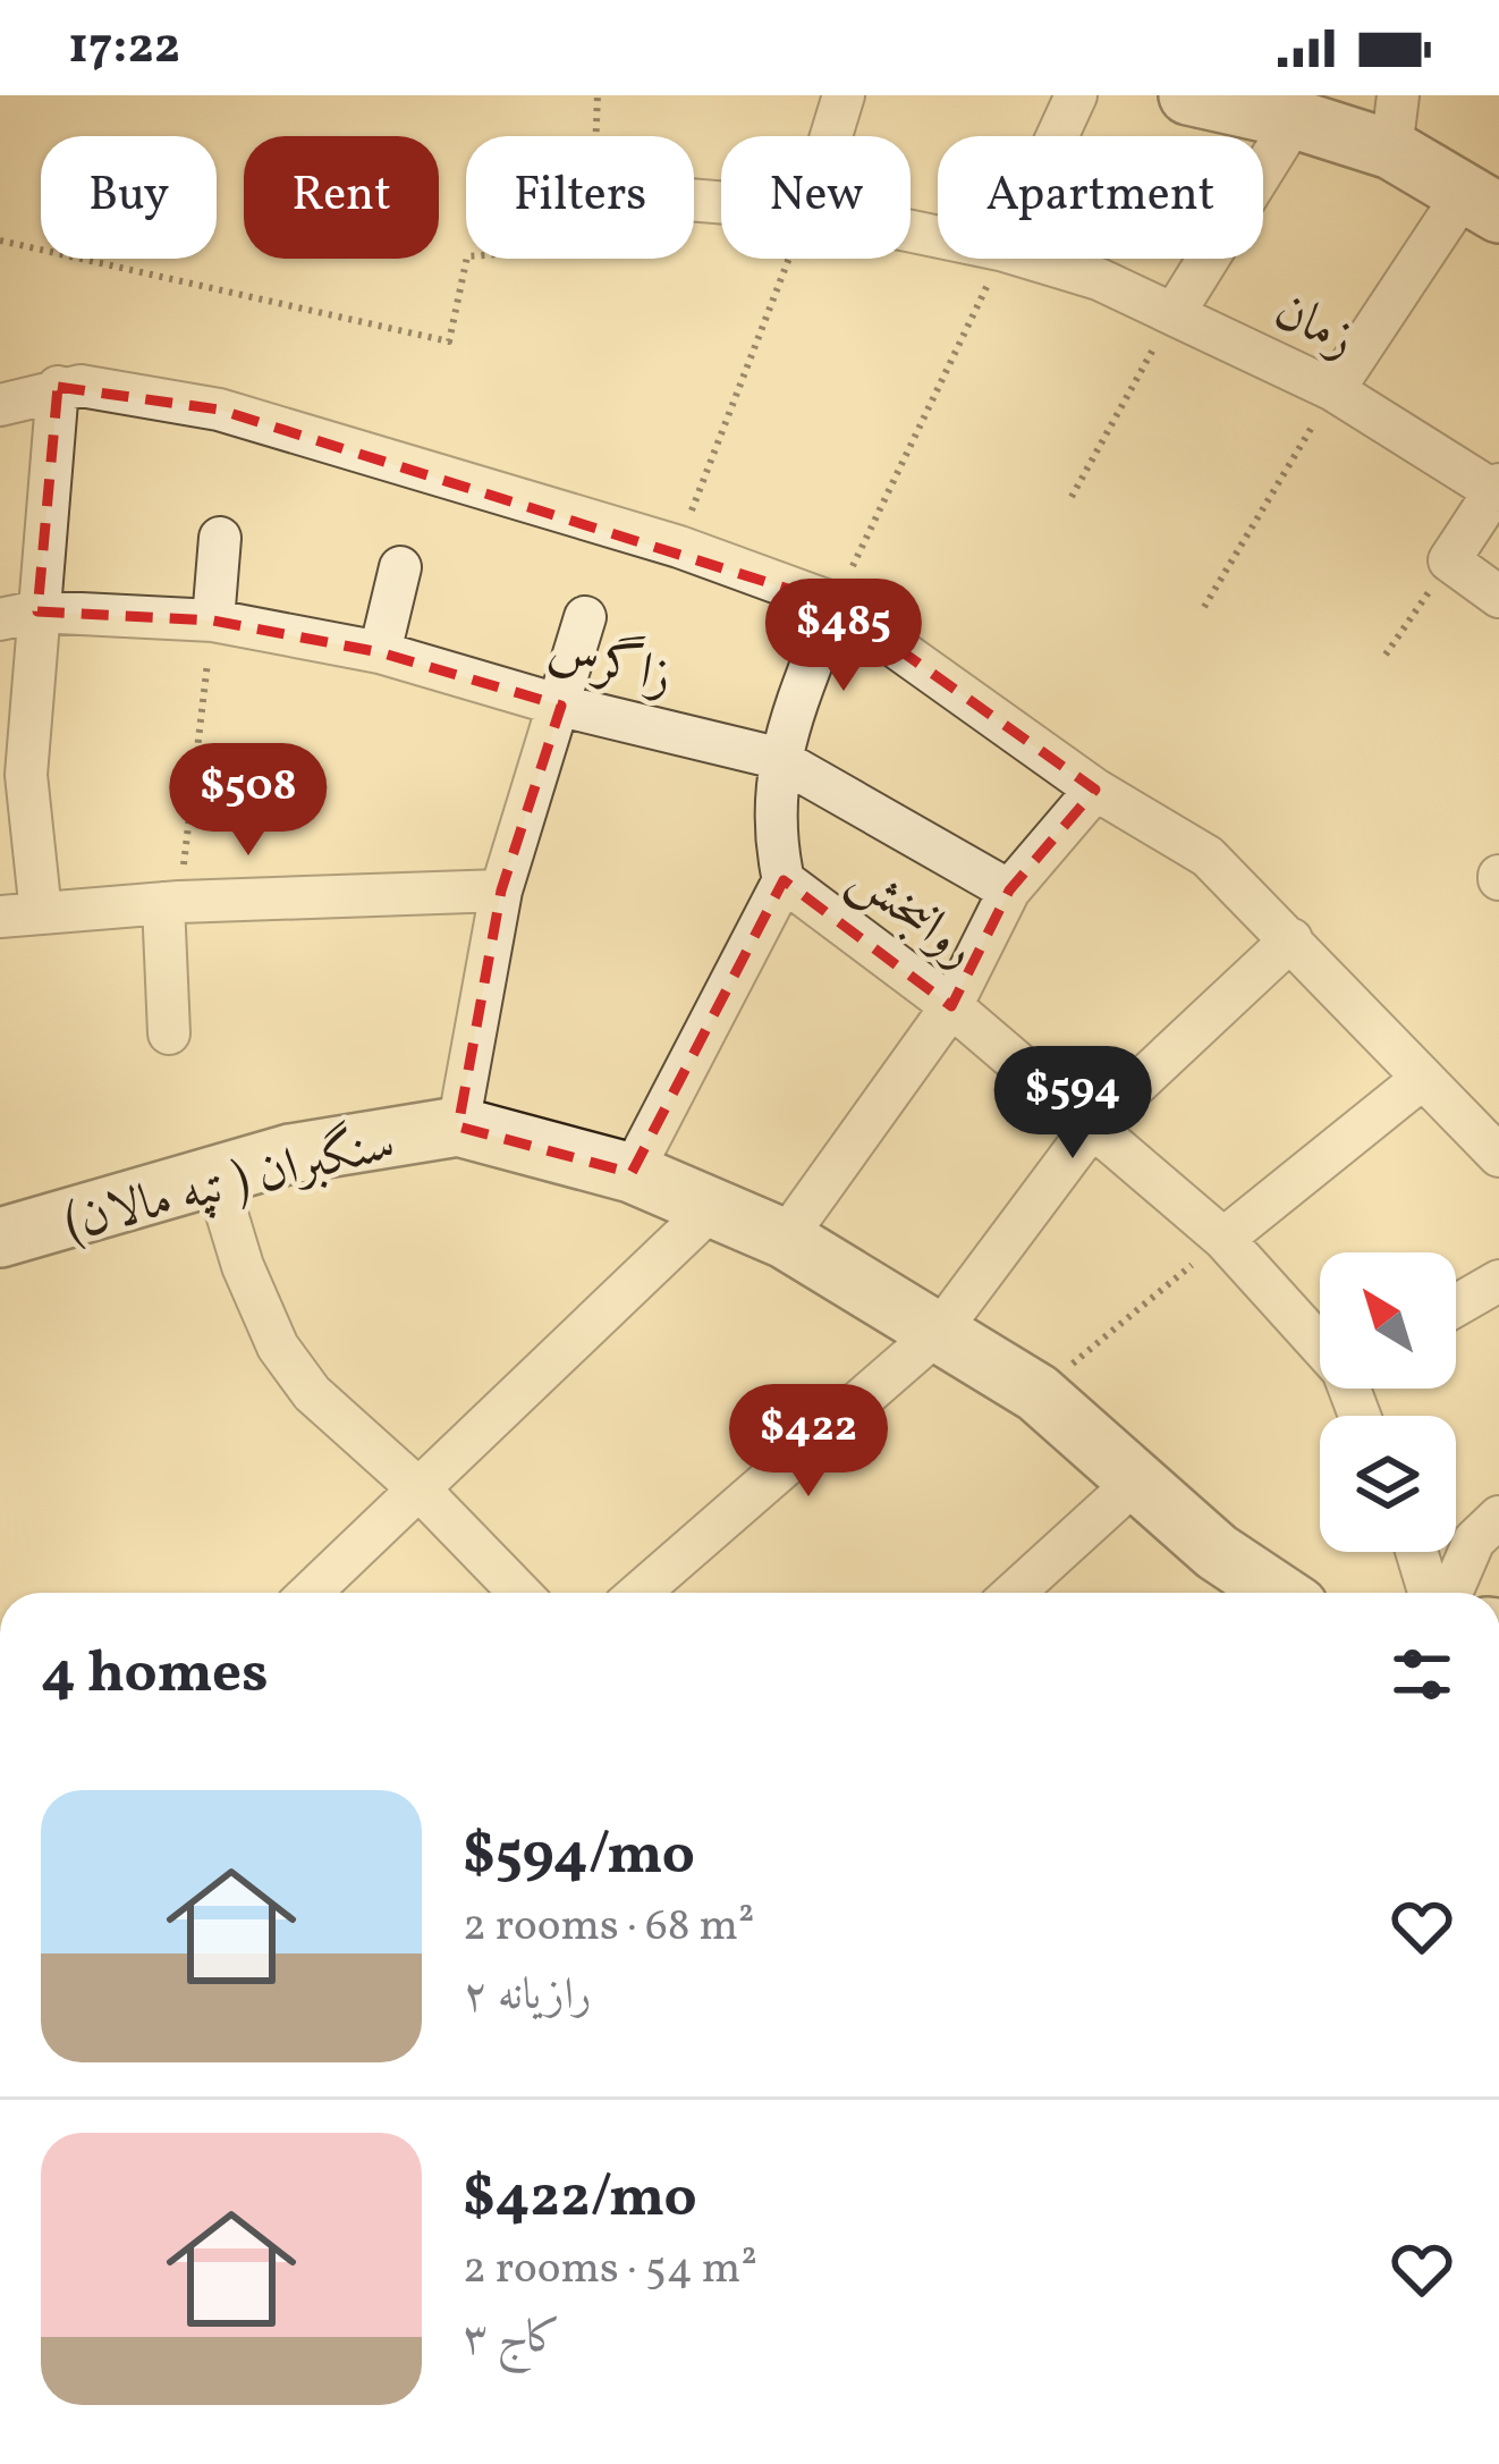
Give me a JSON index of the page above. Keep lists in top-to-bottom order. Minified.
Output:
{"streets":{"main road":["سنگبران ( تپه مالان)"],"street":["زمان","زاگرس","روانبخش"]},"north":"top left","page":{"status":"17:22","chip":["Buy","Rent","Filters","New","Apartment"],"price":["$485","$508","$594","$422"],"heading":"4 homes","list":[{"name":"$594/mo","note":"2 rooms · 68 m² · رازیانه ۲"},{"name":"$422/mo","note":"2 rooms · 54 m² · کاج ۳"}]}}
